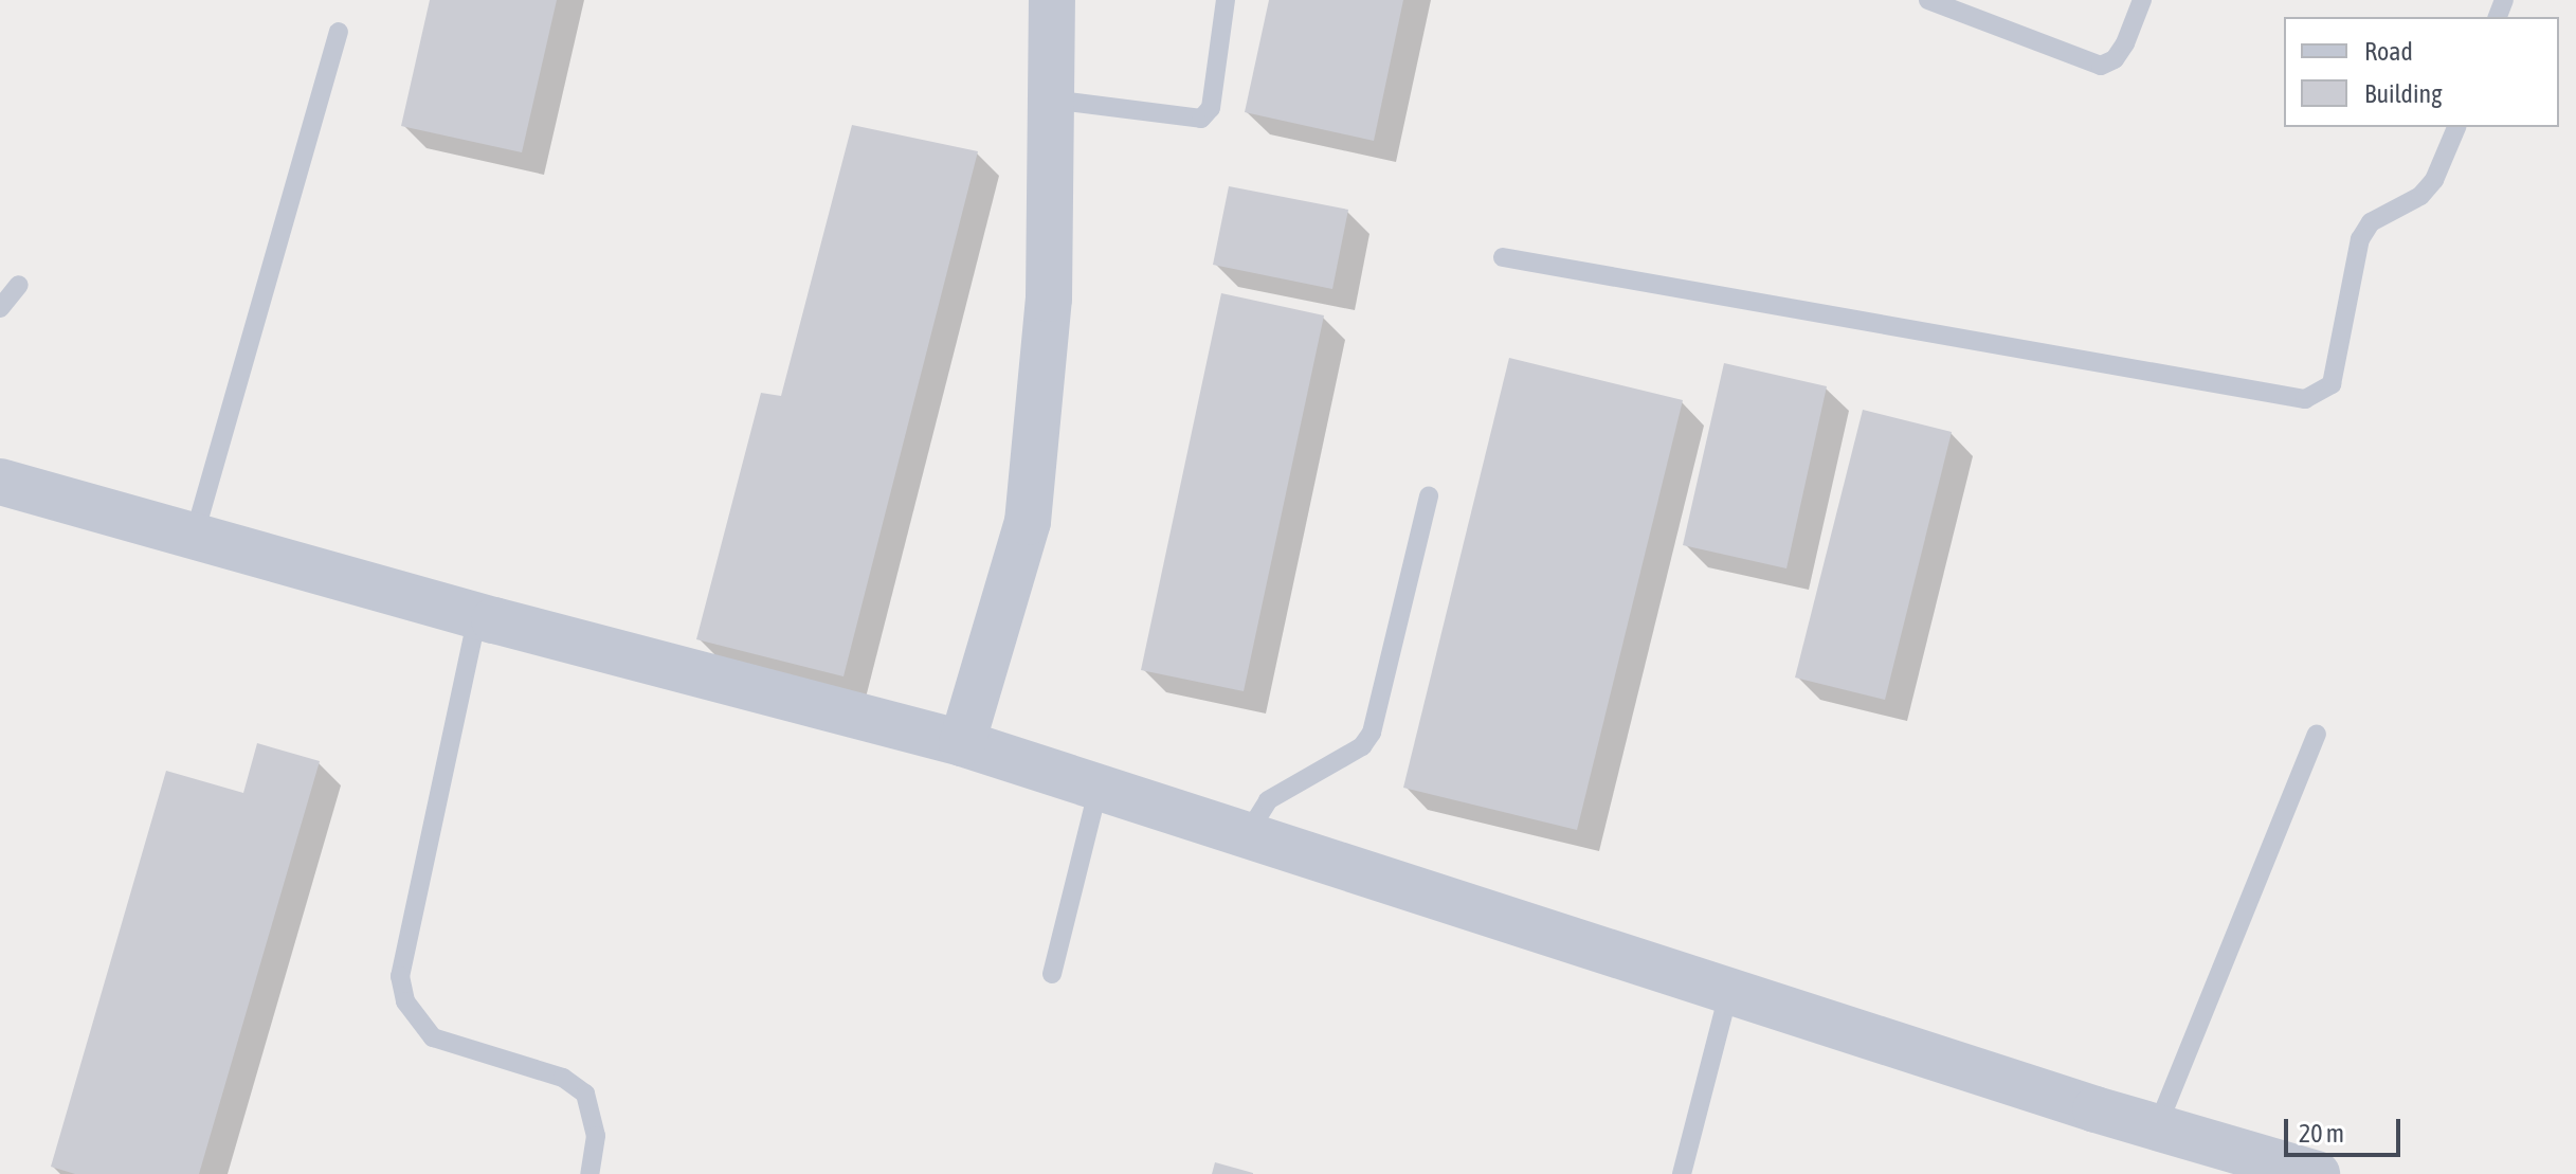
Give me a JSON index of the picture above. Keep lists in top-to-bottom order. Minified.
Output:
{"legend":["Road","Building"],"scale_bar":"20 m"}
